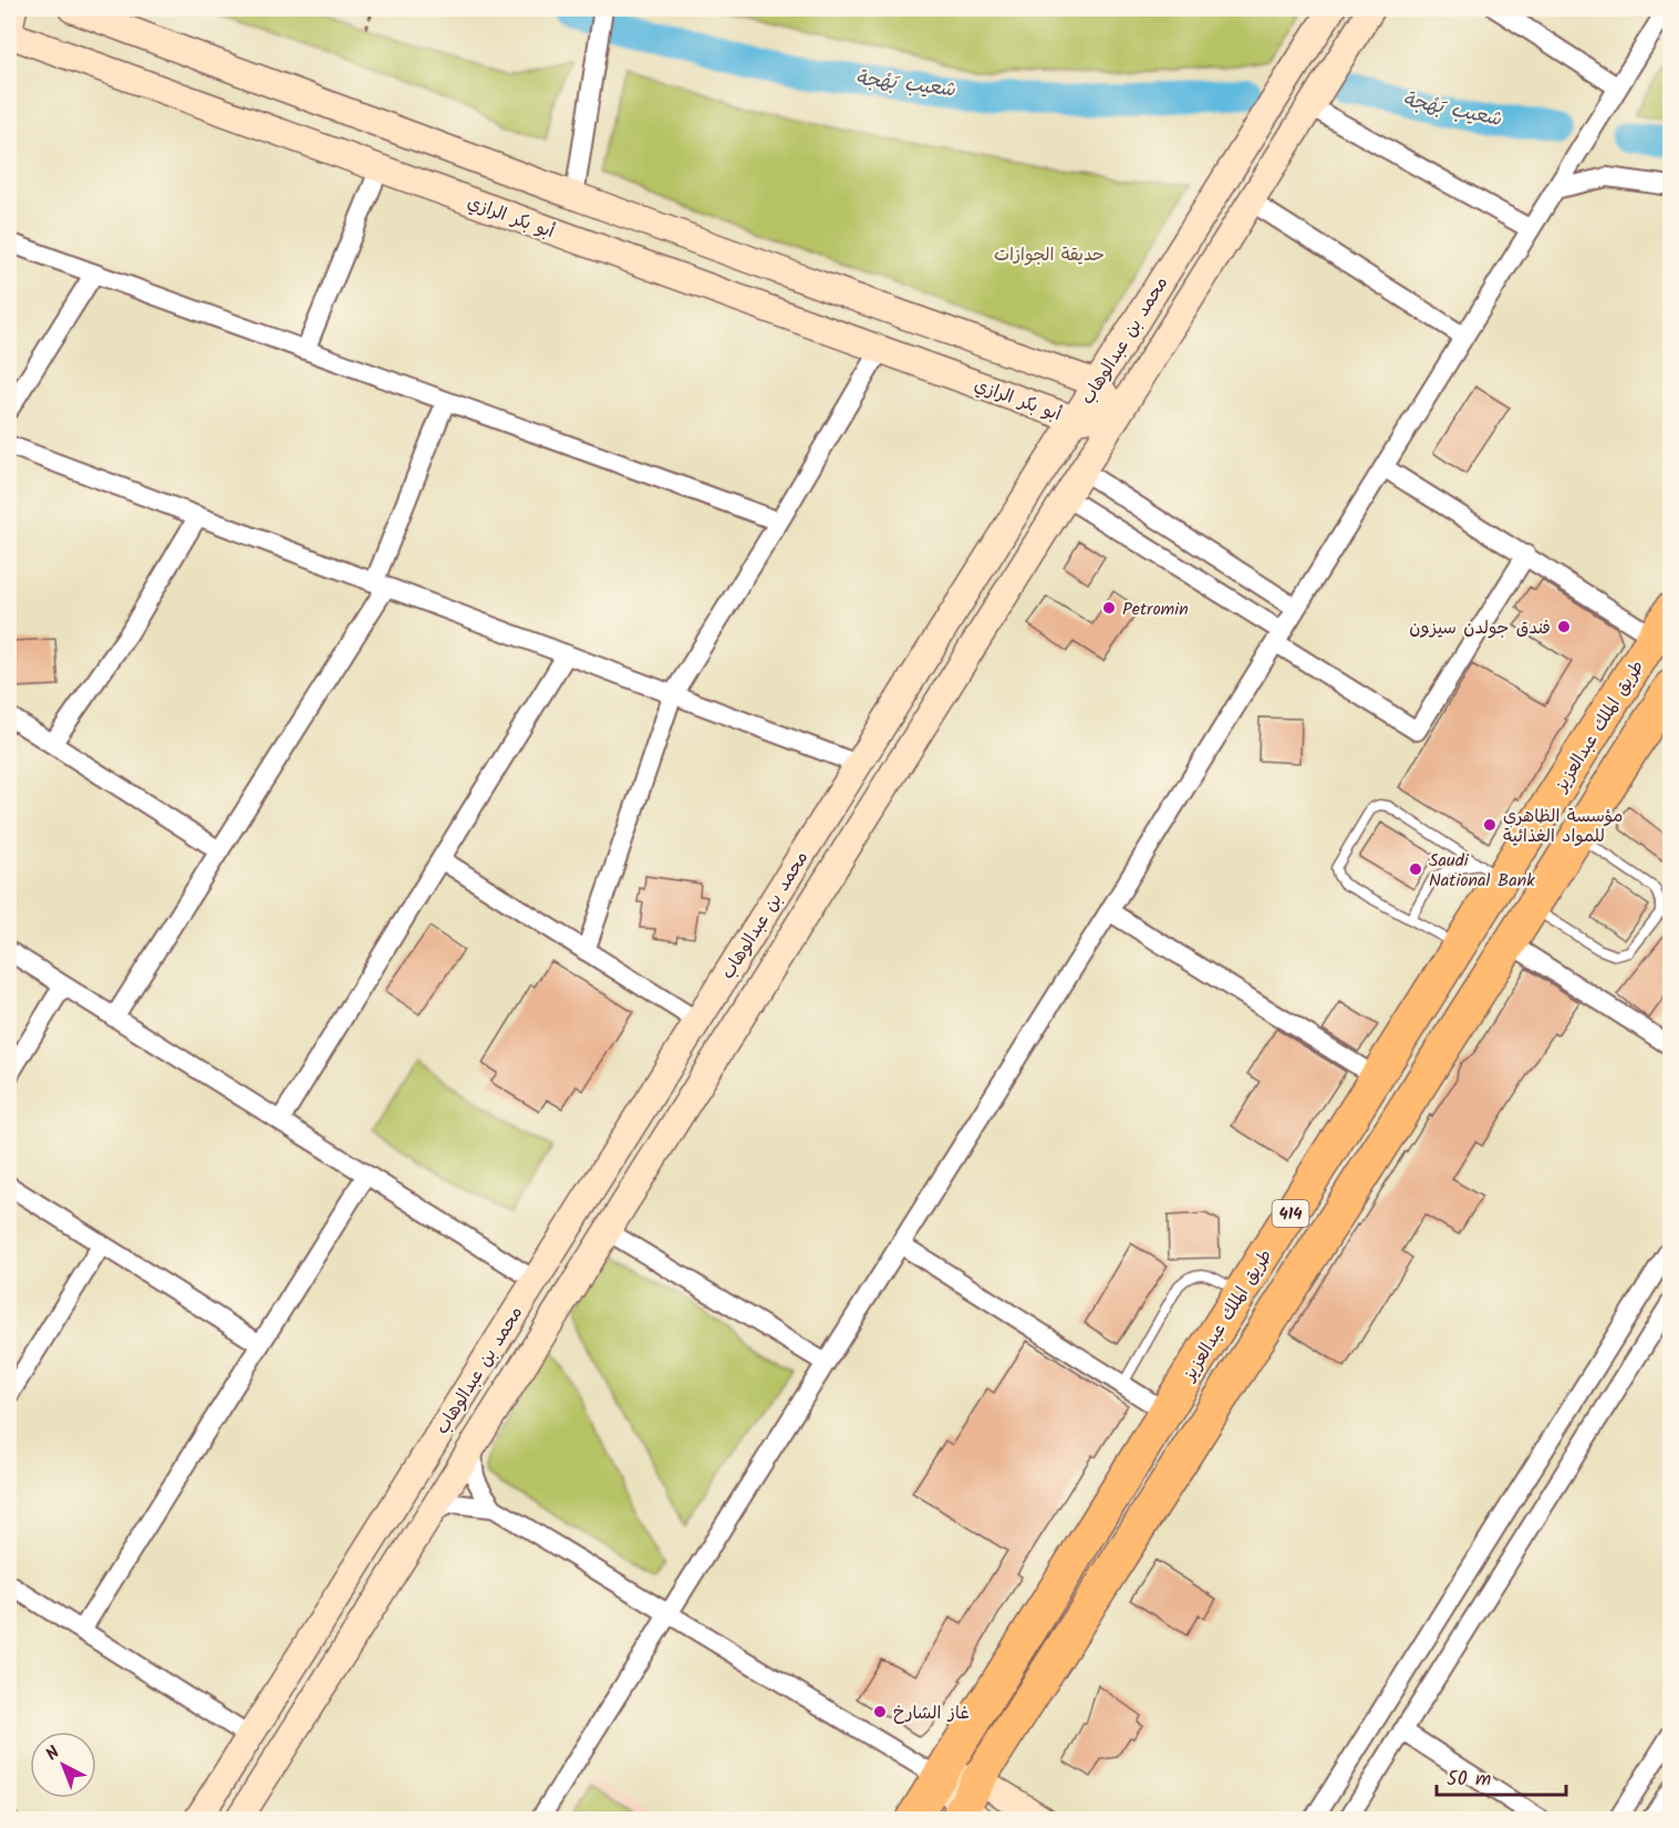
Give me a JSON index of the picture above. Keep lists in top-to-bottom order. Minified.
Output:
{"streets":{"highway":["طريق الملك عبدالعزيز","414"],"street":["أبو بكر الرازي","محمد بن عبدالوهاب"]},"crossings":[["أبو بكر الرازي","محمد بن عبدالوهاب"]],"water":["شعيب بَهْجة"],"parks":["حديقة الجوازات"],"places":["Petromin","فندق جولدن سيزون","مؤسسة الظاهري للمواد الغذائية","Saudi National Bank","غاز الشارخ"],"scale_bar":"50 m","north":"top left"}
